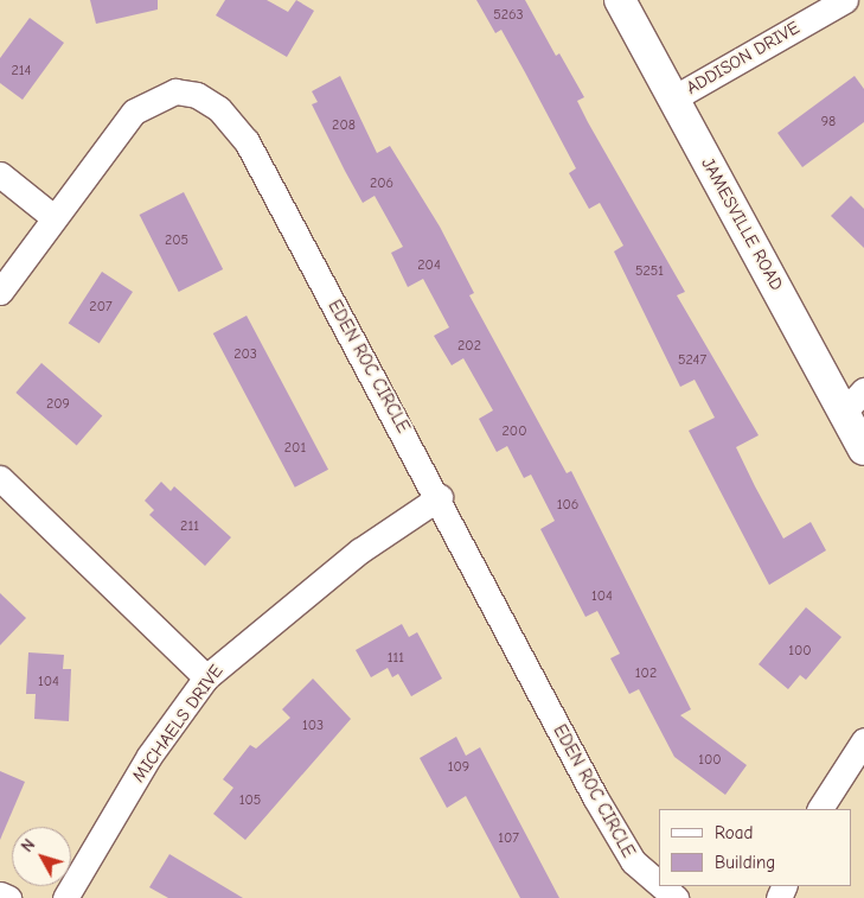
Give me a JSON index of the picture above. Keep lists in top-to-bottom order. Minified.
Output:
{"streets":{"street":["ADDISON DRIVE","JAMESVILLE ROAD","EDEN ROC CIRCLE","MICHAELS DRIVE"]},"crossings":[["ADDISON DRIVE","JAMESVILLE ROAD"],["EDEN ROC CIRCLE","MICHAELS DRIVE"]],"house_numbers":["5263","214","98","208","206","205","204","5251","207","202","203","5247","209","200","201","106","211","104","100","111","102","104","103","100","109","105","107"],"legend":["Road","Building"],"north":"top left"}
